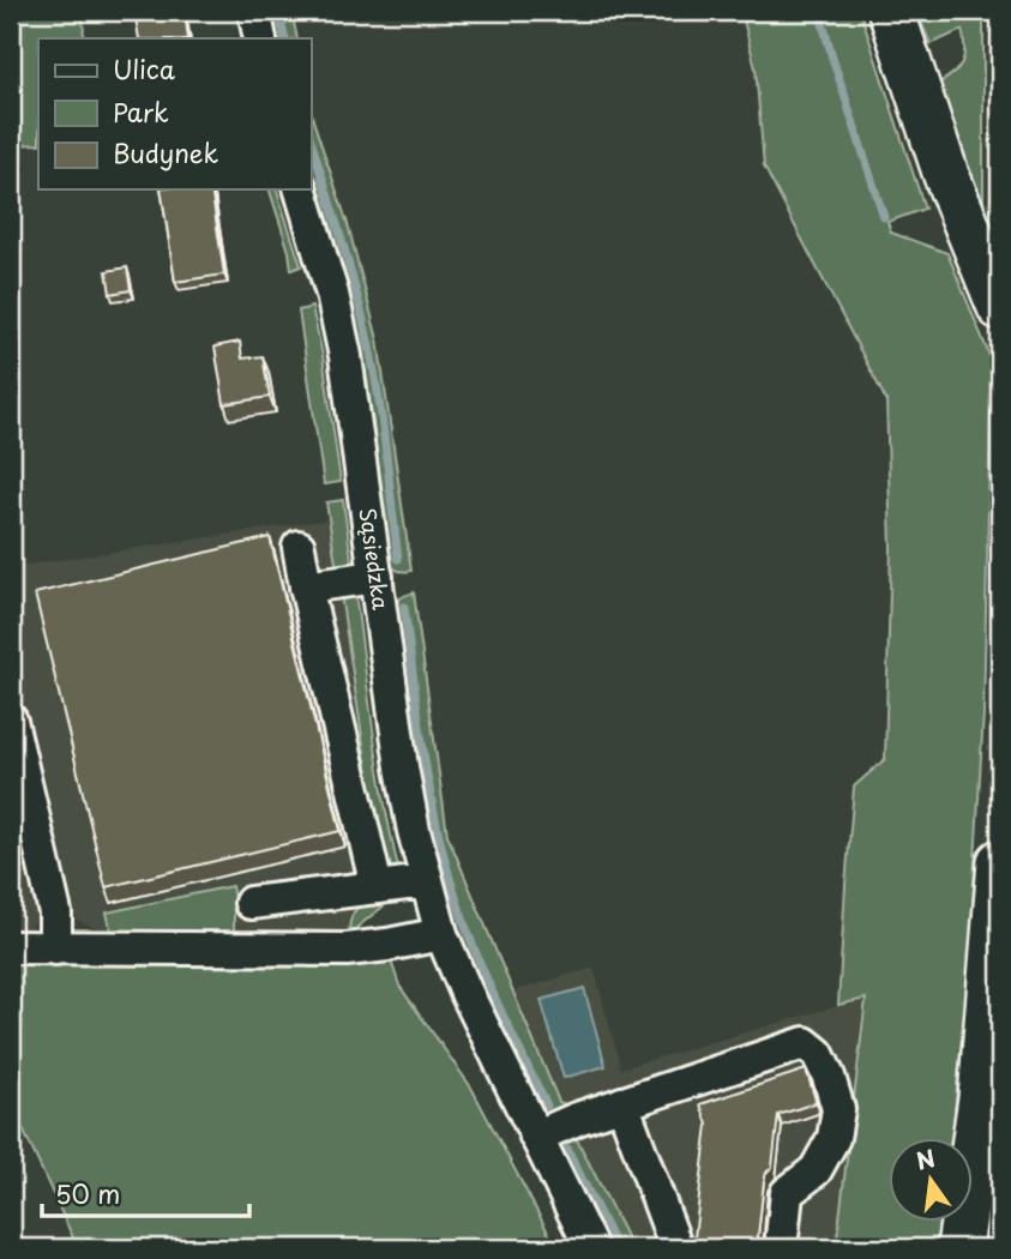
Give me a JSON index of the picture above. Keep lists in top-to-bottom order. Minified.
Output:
{"streets":{"street":["Sąsiedzka"]},"legend":["Ulica","Park","Budynek"],"scale_bar":"50 m","north":"top"}
